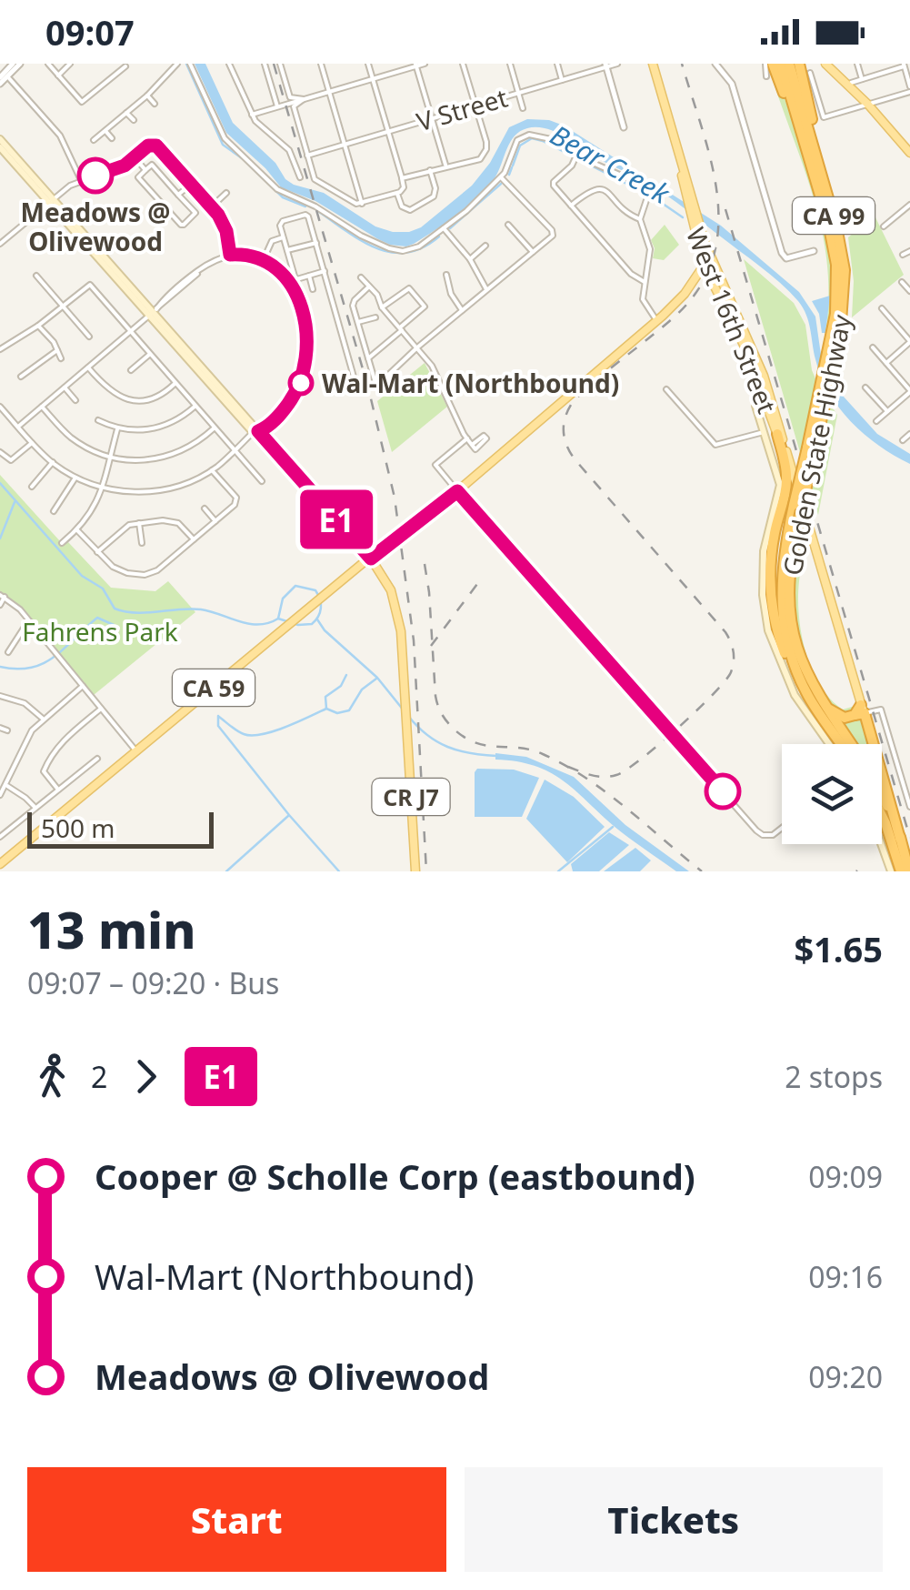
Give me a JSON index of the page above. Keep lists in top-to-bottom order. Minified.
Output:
{"streets":{"highway":["CA 99","Golden State Highway"],"main road":["West 16th Street","CA 59","CR J7"],"street":["V Street"]},"crossings":[["West 16th Street","CA 59"],["CA 59","CR J7"]],"water":["Bear Creek"],"parks":["Fahrens Park"],"places":["Meadows @ Olivewood","Wal-Mart (Northbound)"],"lines":["bus line E1"],"scale_bar":"500 m","page":{"status":"09:07","on_map":"E1","scale":"500 m","heading":["13 min","09:07 – 09:20 · Bus","$1.65"],"legs":["2","E1","2 stops"],"list":[{"name":"Cooper @ Scholle Corp (eastbound)","value":"09:09"},{"name":"Wal-Mart (Northbound)","value":"09:16"},{"name":"Meadows @ Olivewood","value":"09:20"}],"buttons":["Start","Tickets"]}}
